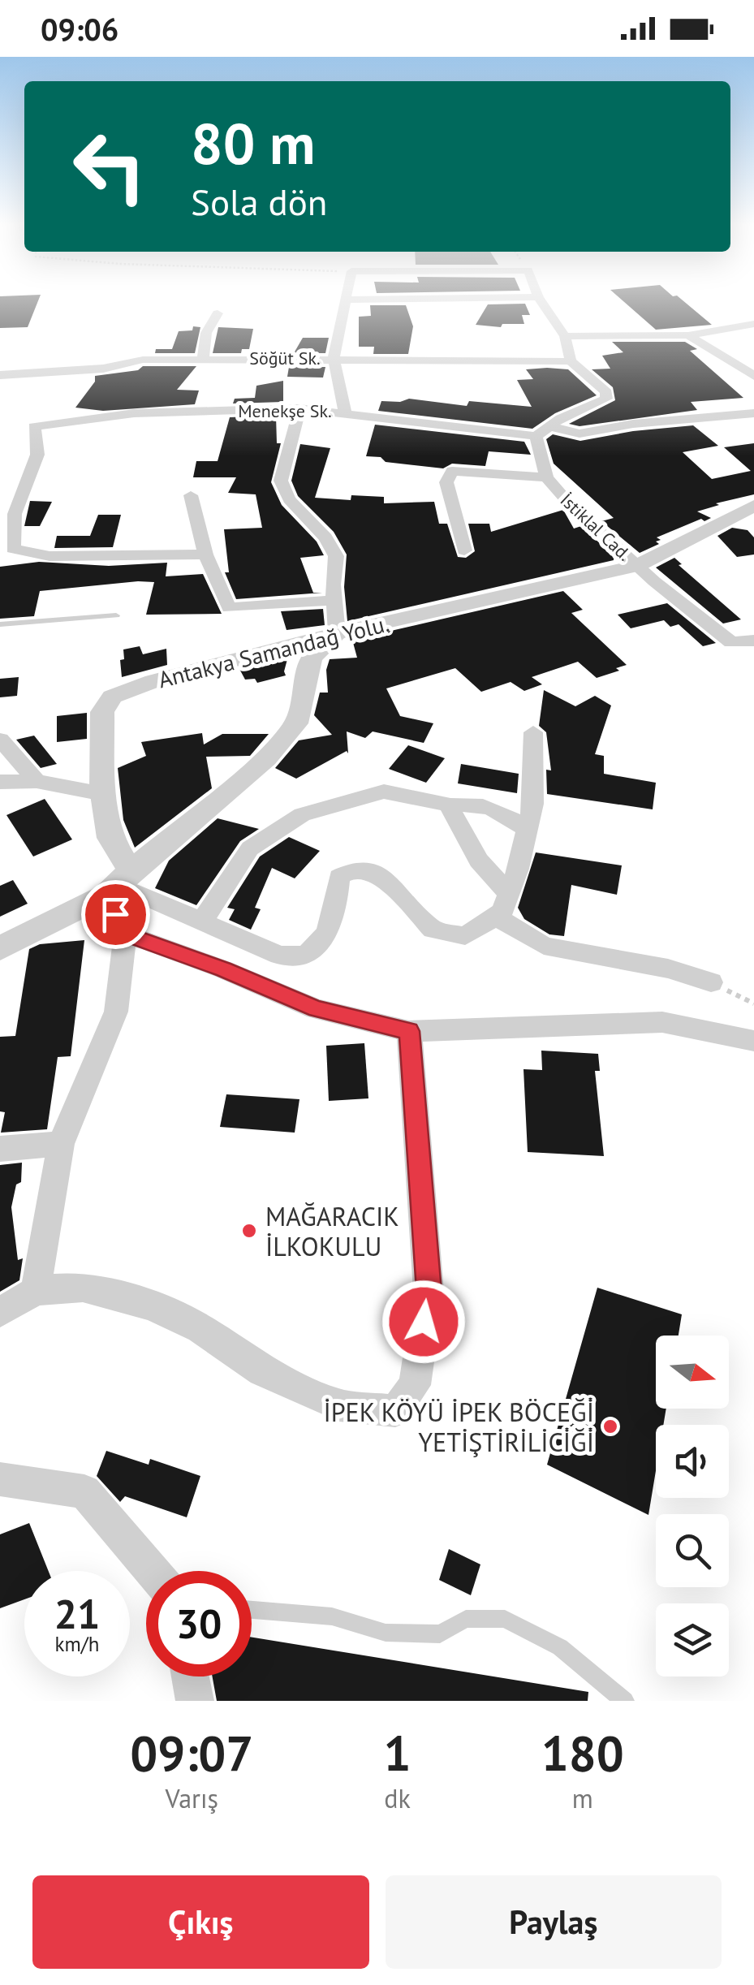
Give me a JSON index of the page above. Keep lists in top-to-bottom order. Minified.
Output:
{"streets":{"street":["Söğüt Sk.","Menekşe Sk.","İstiklal Cad.","Antakya Samandağ Yolu."]},"crossings":[["Menekşe Sk.","İstiklal Cad."],["İstiklal Cad.","Antakya Samandağ Yolu."]],"places":["MAĞARACIK İLKOKULU","İPEK KÖYÜ İPEK BÖCEĞİ YETİŞTİRİLİCİĞİ"],"north":"right","page":{"status":"09:06","turn":["80 m","Sola dön"],"speed":"21 km/h","limit":"30","eta":["09:07","Varış","1","dk","180","m"],"buttons":["Çıkış","Paylaş"]}}
